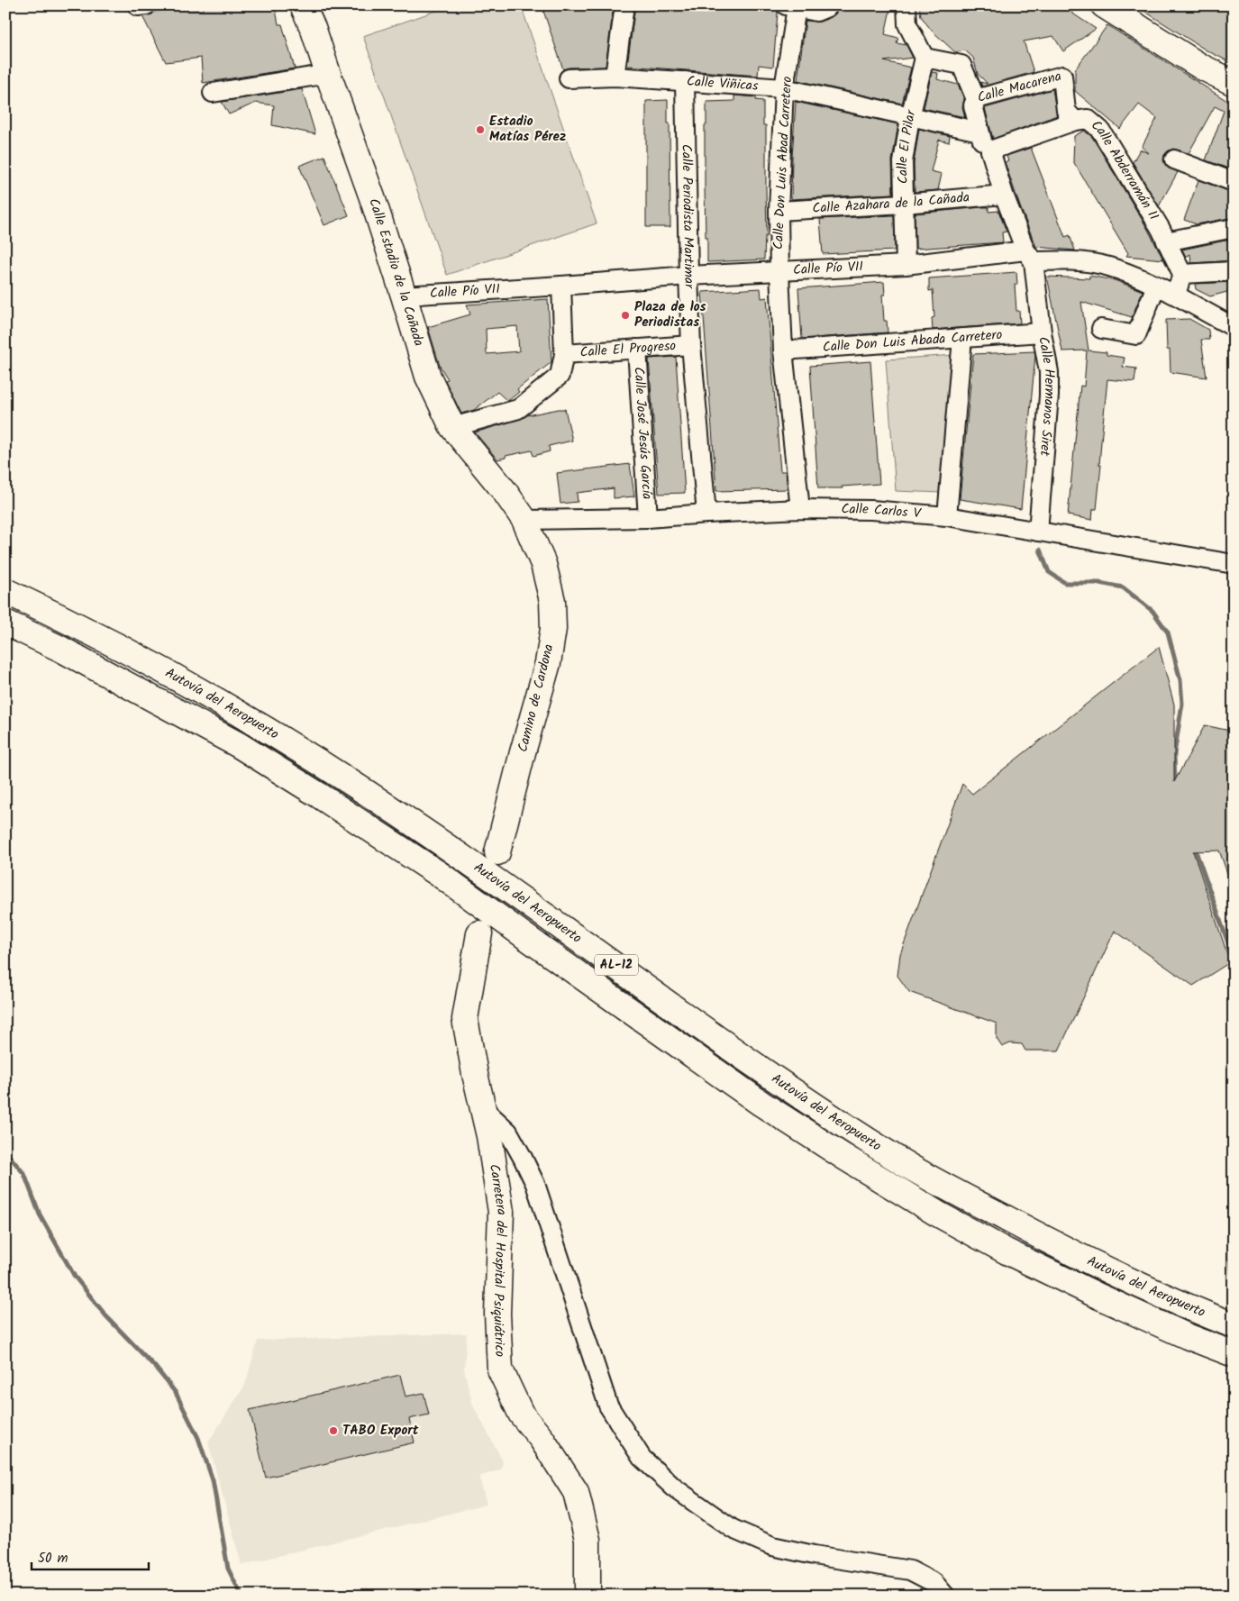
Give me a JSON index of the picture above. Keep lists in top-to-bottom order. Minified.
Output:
{"streets":{"main road":["Calle Estadio de la Cañada","Camino de Cardona","Autovía del Aeropuerto","AL-12","Carretera del Hospital Psiquiátrico"],"street":["Calle Viñicas","Calle Macarena","Calle El Pilar","Calle Don Luis Abad Carretero","Calle Abderramán II","Calle Azahara de la Cañada","Calle Periodista Martimar","Calle Pío VII","Calle Don Luis Abada Carretero","Calle El Progreso","Calle Hermanos Siret","Calle José Jesús García","Calle Carlos V"]},"crossings":[["Calle Viñicas","Calle El Pilar"],["Calle Viñicas","Calle Don Luis Abad Carretero"],["Calle Viñicas","Calle Periodista Martimar"],["Calle Viñicas","Calle Hermanos Siret"],["Calle Macarena","Calle El Pilar"],["Calle Macarena","Calle Abderramán II"],["Calle Macarena","Calle Hermanos Siret"],["Calle El Pilar","Calle Azahara de la Cañada"],["Calle El Pilar","Calle Pío VII"],["Calle Don Luis Abad Carretero","Calle Azahara de la Cañada"],["Calle Don Luis Abad Carretero","Calle Pío VII"],["Calle Don Luis Abad Carretero","Calle Don Luis Abada Carretero"],["Calle Don Luis Abad Carretero","Calle Carlos V"],["Calle Abderramán II","Calle Hermanos Siret"],["Calle Azahara de la Cañada","Calle Hermanos Siret"],["Calle Periodista Martimar","Calle Pío VII"],["Calle Periodista Martimar","Calle El Progreso"],["Calle Periodista Martimar","Calle Carlos V"],["Calle Pío VII","Calle Estadio de la Cañada"],["Calle Pío VII","Calle Hermanos Siret"],["Calle Estadio de la Cañada","Calle Carlos V"],["Calle Estadio de la Cañada","Camino de Cardona"],["Calle Don Luis Abada Carretero","Calle Hermanos Siret"],["Calle El Progreso","Calle José Jesús García"],["Calle Hermanos Siret","Calle Carlos V"],["Calle José Jesús García","Calle Carlos V"],["Calle Carlos V","Camino de Cardona"]],"places":["Estadio Matías Pérez","Plaza de los Periodistas","TABO Export"],"scale_bar":"50 m"}
